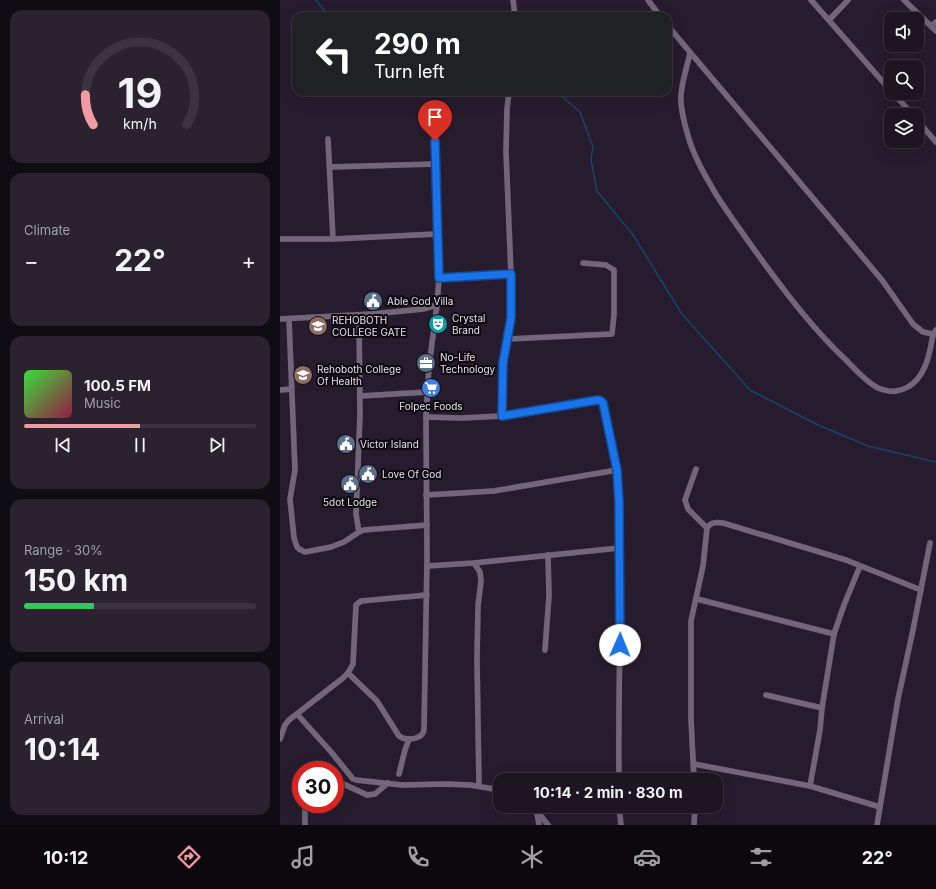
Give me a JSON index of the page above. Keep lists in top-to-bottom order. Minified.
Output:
{"places":{"public building":["Able God Villa","Victor Island","Love Of God","5dot Lodge"],"theatre":["Crystal Brand"],"school or university":["REHOBOTH COLLEGE GATE","Rehoboth College Of Health"],"office":["No-Life Technology"],"supermarket":["Folpec Foods"]},"page":{"turn":["290 m","Turn left"],"tile":["Climate",["Range · 30%","150 km"],["Arrival","10:14"]],"heat":["−","22°","+"],"song":["100.5 FM","Music"],"limit":"30","trip":"10:14 · 2 min · 830 m","tabs":["10:12","22°"],"gauge":["19","km/h"]}}
